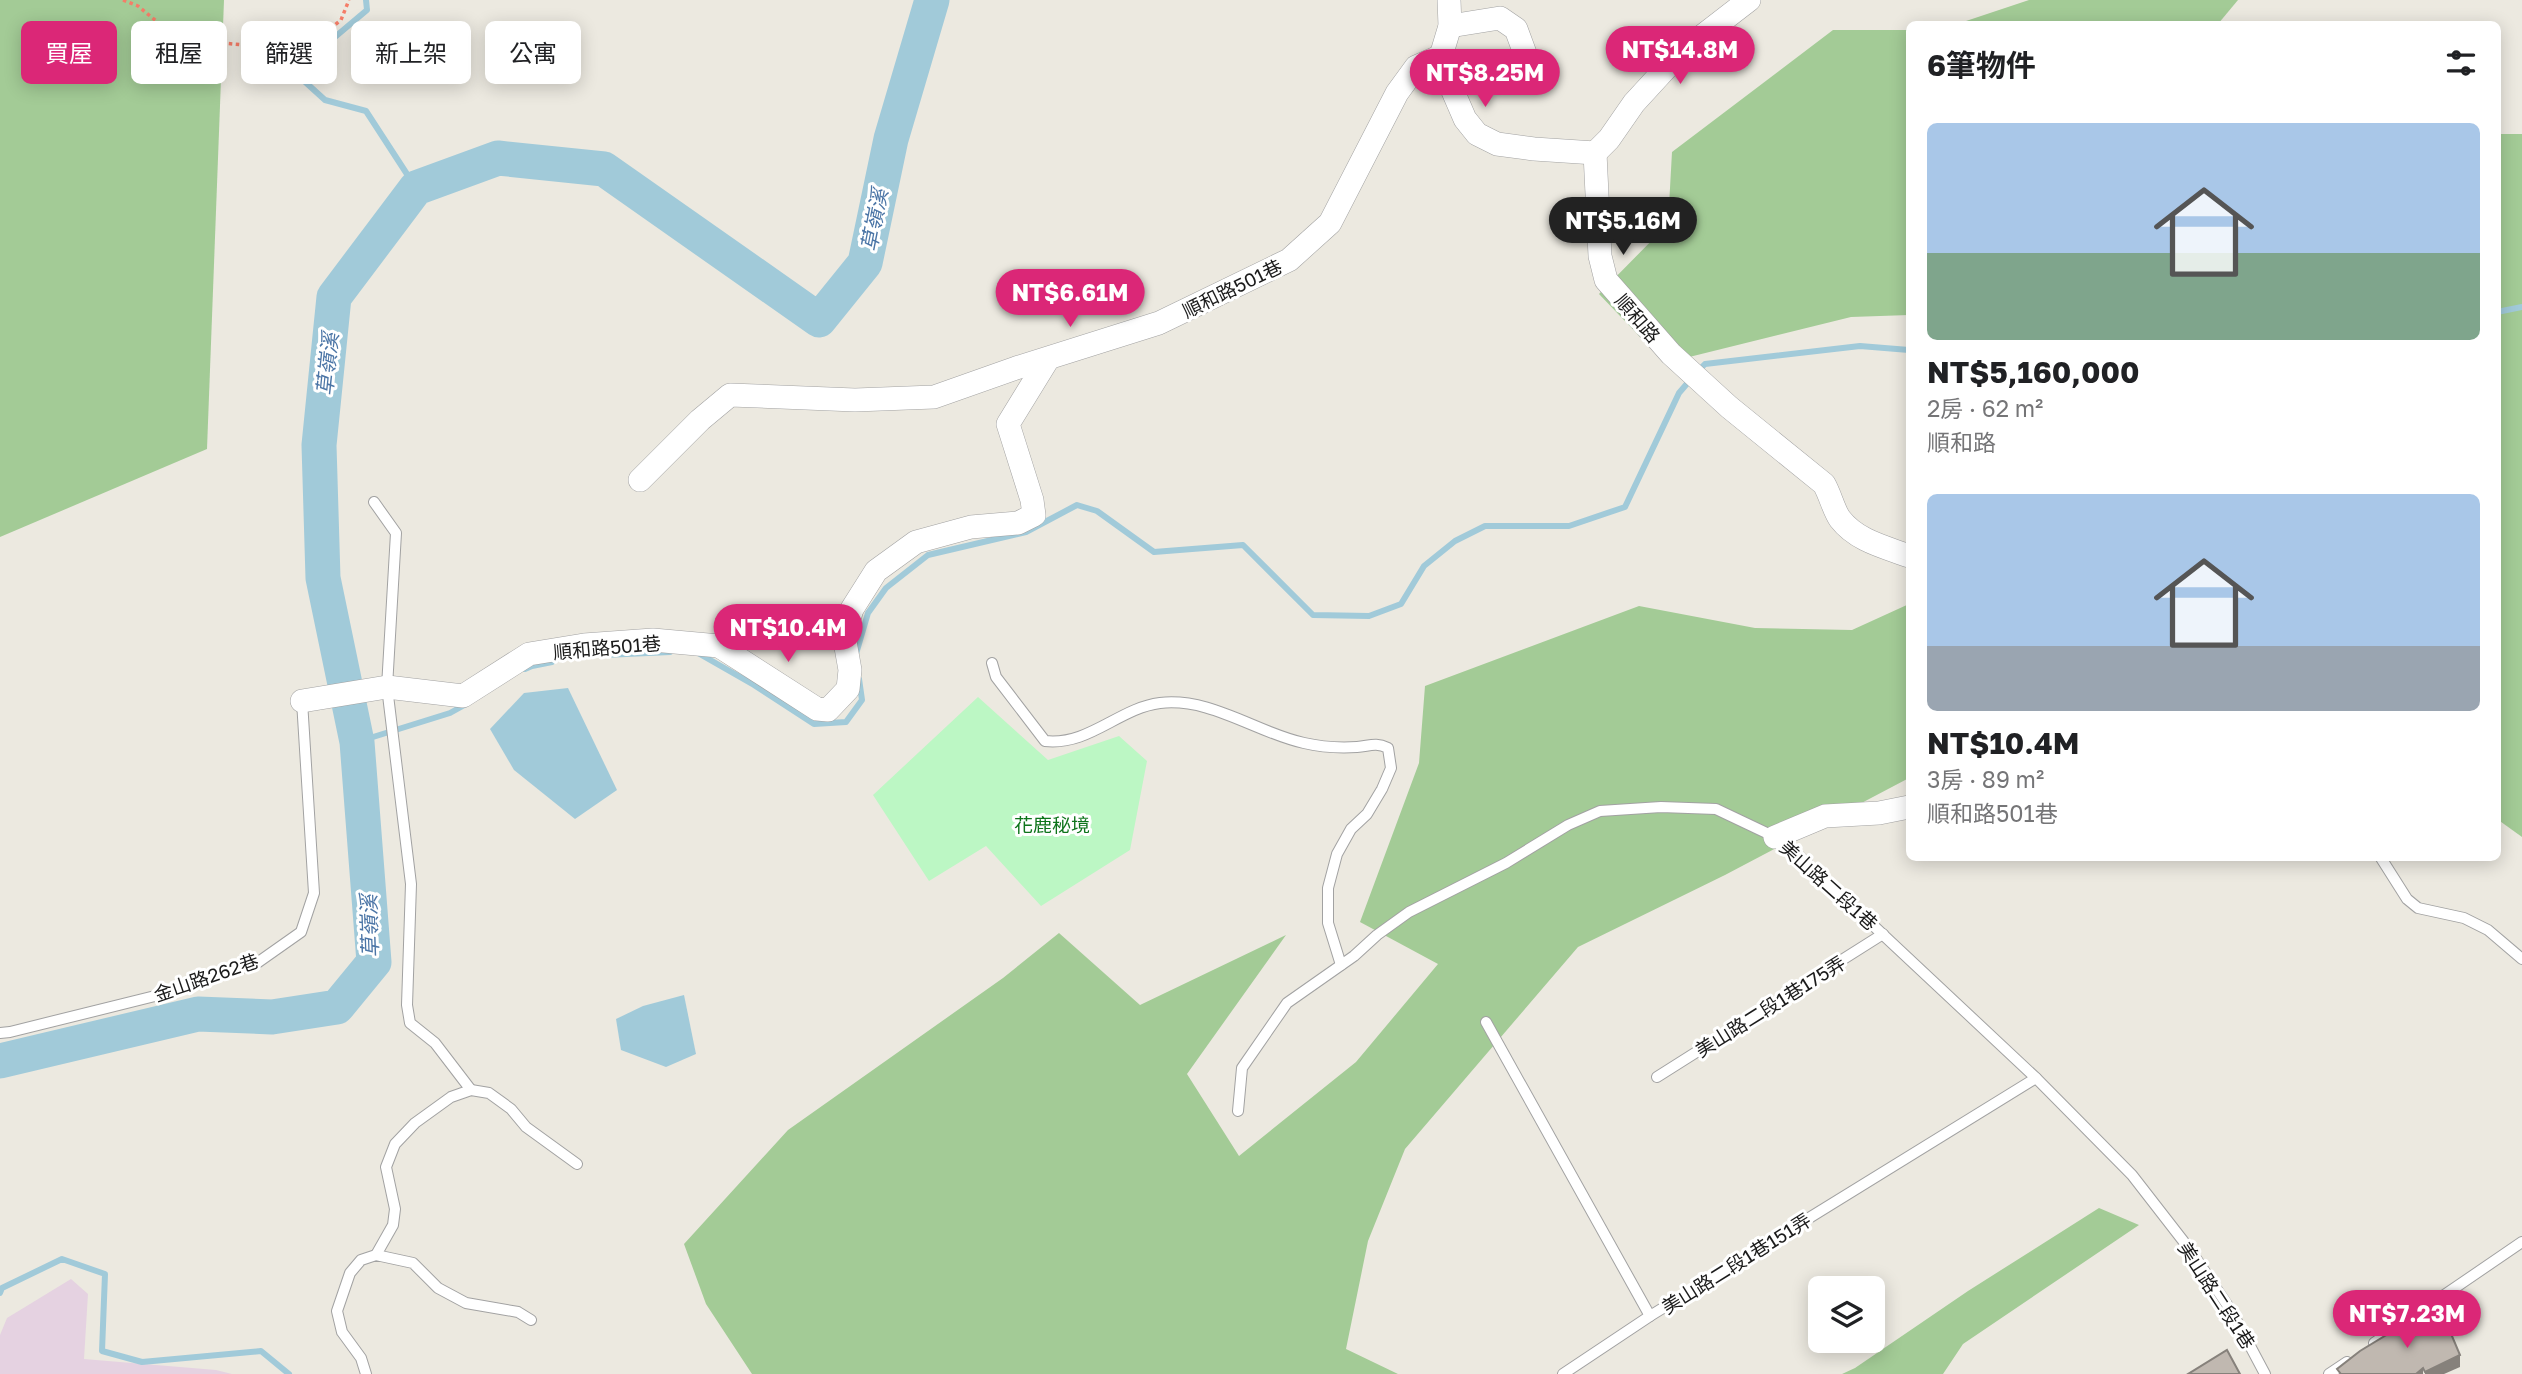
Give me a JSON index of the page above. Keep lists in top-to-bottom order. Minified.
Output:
{"streets":{"street":["順和路501巷","順和路"],"lane":["美山路二段1巷","金山路262巷","美山路二段1巷175弄","美山路二段1巷151弄"]},"crossings":[["順和路501巷","金山路262巷"],["美山路二段1巷","美山路二段1巷175弄"],["美山路二段1巷","美山路二段1巷151弄"]],"water":["草嶺溪"],"parks":["花鹿秘境"],"page":{"chip":["買屋","租屋","篩選","新上架","公寓"],"heading":"6筆物件","price":["NT$14.8M","NT$8.25M","NT$5.16M","NT$6.61M","NT$10.4M","NT$7.23M"],"list":[{"name":"NT$5,160,000","note":"2房 · 62 m² · 順和路"},{"name":"NT$10.4M","note":"3房 · 89 m² · 順和路501巷"}]}}
